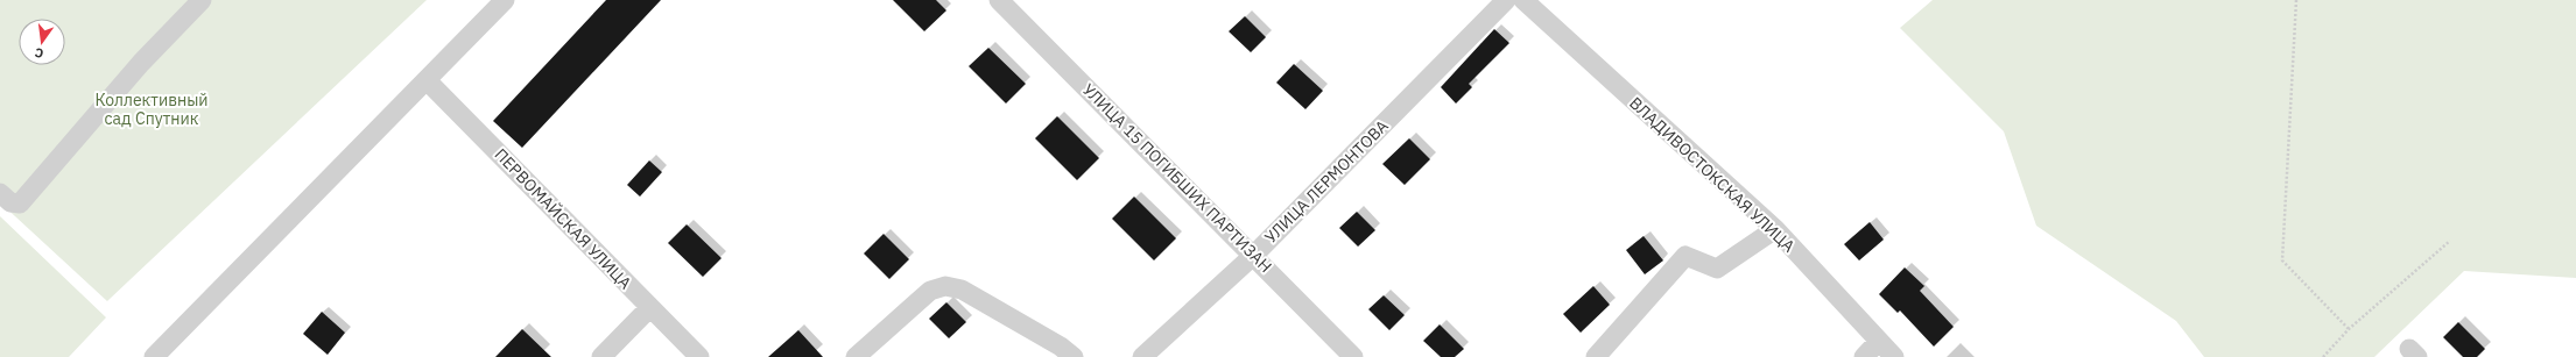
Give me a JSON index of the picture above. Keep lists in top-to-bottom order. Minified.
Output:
{"streets":{"street":["ВЛАДИВОСТОКСКАЯ УЛИЦА","УЛИЦА 15 ПОГИБШИХ ПАРТИЗАН","УЛИЦА ЛЕРМОНТОВА","ПЕРВОМАЙСКАЯ УЛИЦА"]},"crossings":[["УЛИЦА 15 ПОГИБШИХ ПАРТИЗАН","УЛИЦА ЛЕРМОНТОВА"]],"parks":["Коллективный сад Спутник"],"north":"bottom"}
